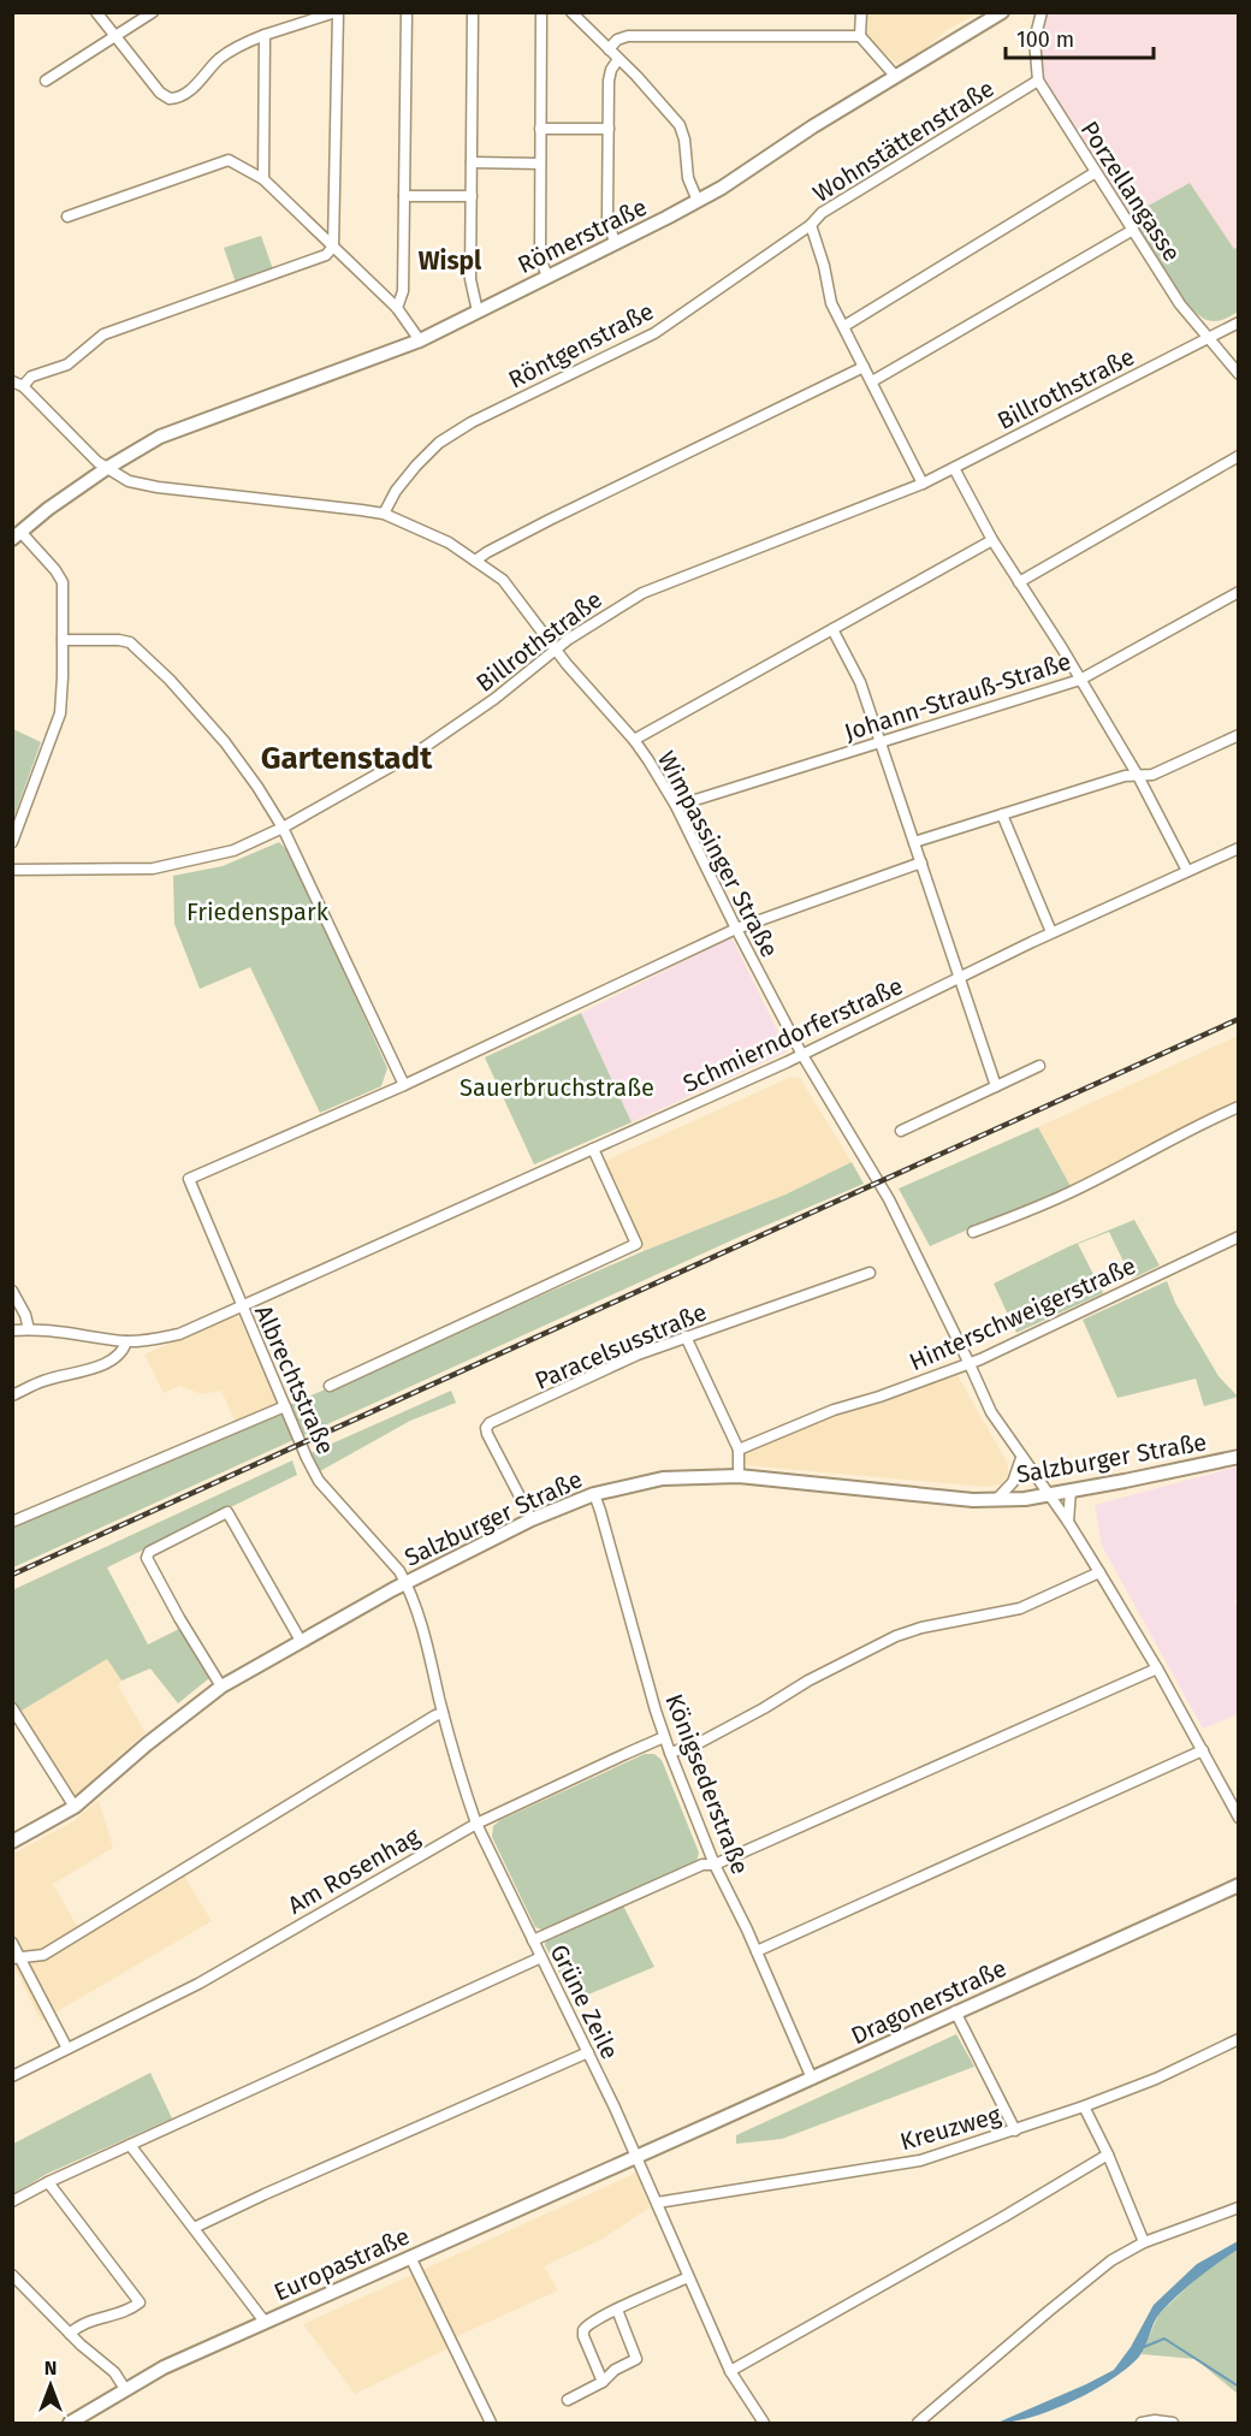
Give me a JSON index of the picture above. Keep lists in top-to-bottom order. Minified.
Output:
{"streets":{"main road":["Römerstraße","Salzburger Straße","Dragonerstraße","Europastraße"],"street":["Wohnstättenstraße","Porzellangasse","Röntgenstraße","Billrothstraße","Johann-Strauß-Straße","Wimpassinger Straße","Schmierndorferstraße","Hinterschweigerstraße","Paracelsusstraße","Albrechtstraße","Königsederstraße","Am Rosenhag","Grüne Zeile","Kreuzweg"]},"crossings":[["Wohnstättenstraße","Porzellangasse"],["Wohnstättenstraße","Röntgenstraße"],["Wohnstättenstraße","Billrothstraße"],["Porzellangasse","Billrothstraße"],["Römerstraße","Wimpassinger Straße"],["Röntgenstraße","Wimpassinger Straße"],["Billrothstraße","Wimpassinger Straße"],["Johann-Strauß-Straße","Wimpassinger Straße"],["Wimpassinger Straße","Schmierndorferstraße"],["Wimpassinger Straße","Hinterschweigerstraße"],["Wimpassinger Straße","Salzburger Straße"],["Schmierndorferstraße","Albrechtstraße"],["Paracelsusstraße","Salzburger Straße"],["Albrechtstraße","Salzburger Straße"],["Albrechtstraße","Grüne Zeile"],["Salzburger Straße","Königsederstraße"],["Salzburger Straße","Grüne Zeile"],["Königsederstraße","Am Rosenhag"],["Königsederstraße","Dragonerstraße"],["Am Rosenhag","Grüne Zeile"],["Grüne Zeile","Dragonerstraße"],["Grüne Zeile","Kreuzweg"],["Grüne Zeile","Europastraße"],["Dragonerstraße","Europastraße"]],"districts":["Wispl","Gartenstadt"],"parks":["Friedenspark","Sauerbruchstraße"],"scale_bar":"100 m","north":"top"}
